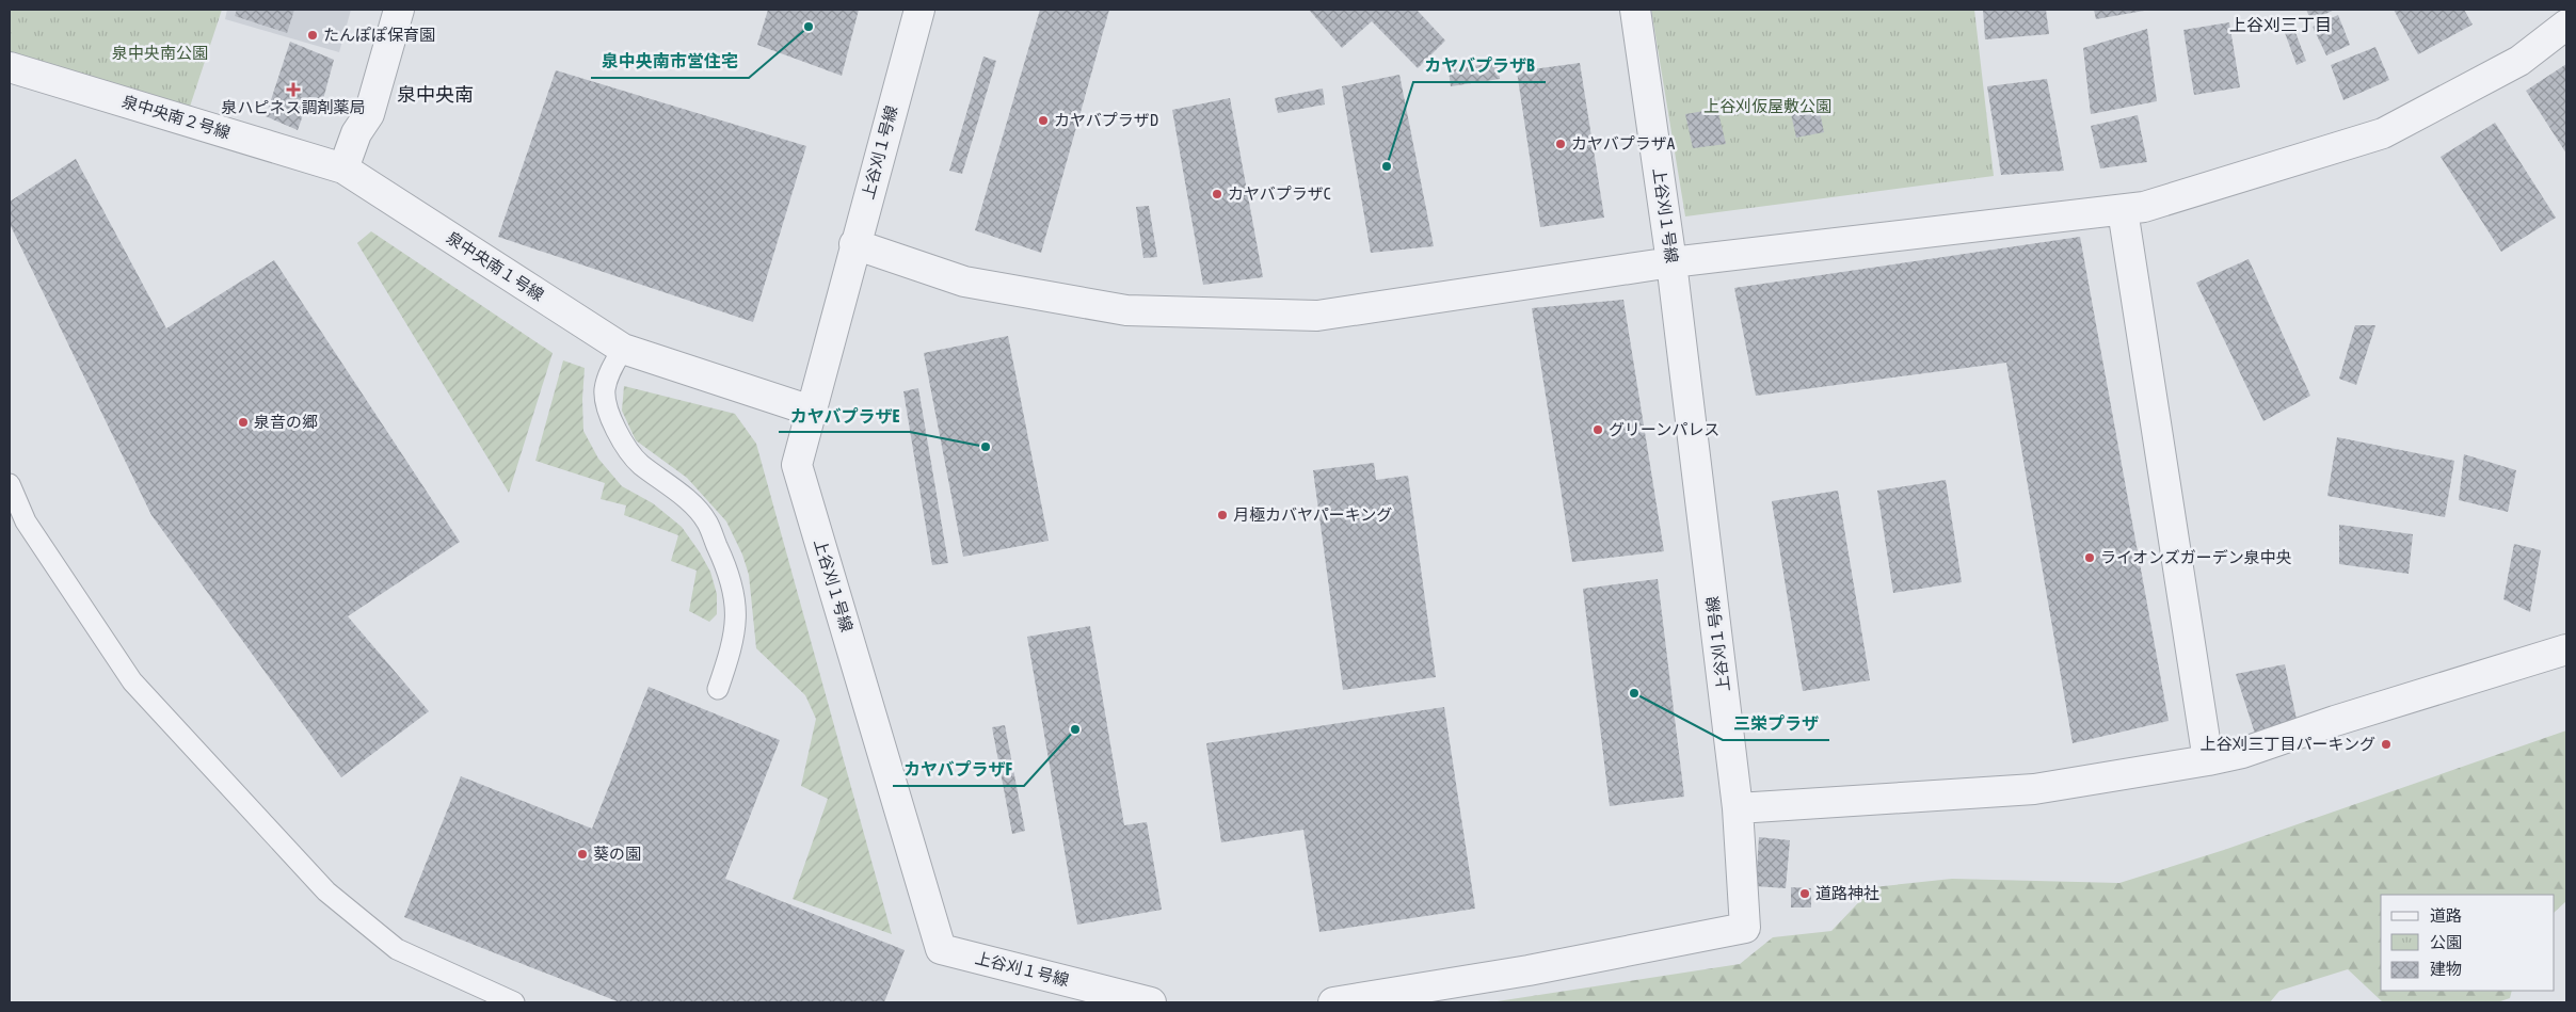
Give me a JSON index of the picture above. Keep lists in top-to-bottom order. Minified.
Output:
{"streets":{"street":["泉中央南２号線","上谷刈１号線","泉中央南１号線"]},"crossings":[["泉中央南２号線","泉中央南１号線"],["上谷刈１号線","泉中央南１号線"]],"districts":["上谷刈三丁目","泉中央南"],"parks":["泉中央南公園","上谷刈仮屋敷公園"],"places":{"other":["泉中央南市営住宅","たんぽぽ保育園","カヤバプラザD","カヤバプラザA","カヤバプラザB","カヤバプラザC","泉音の郷","グリーンパレス","カヤバプラザE","月極カバヤパーキング","ライオンズガーデン泉中央","三栄プラザ","カヤバプラザF","上谷刈三丁目パーキング","葵の園","道路神社"],"health":["泉ハピネス調剤薬局"]},"legend":["道路","公園","建物"]}
